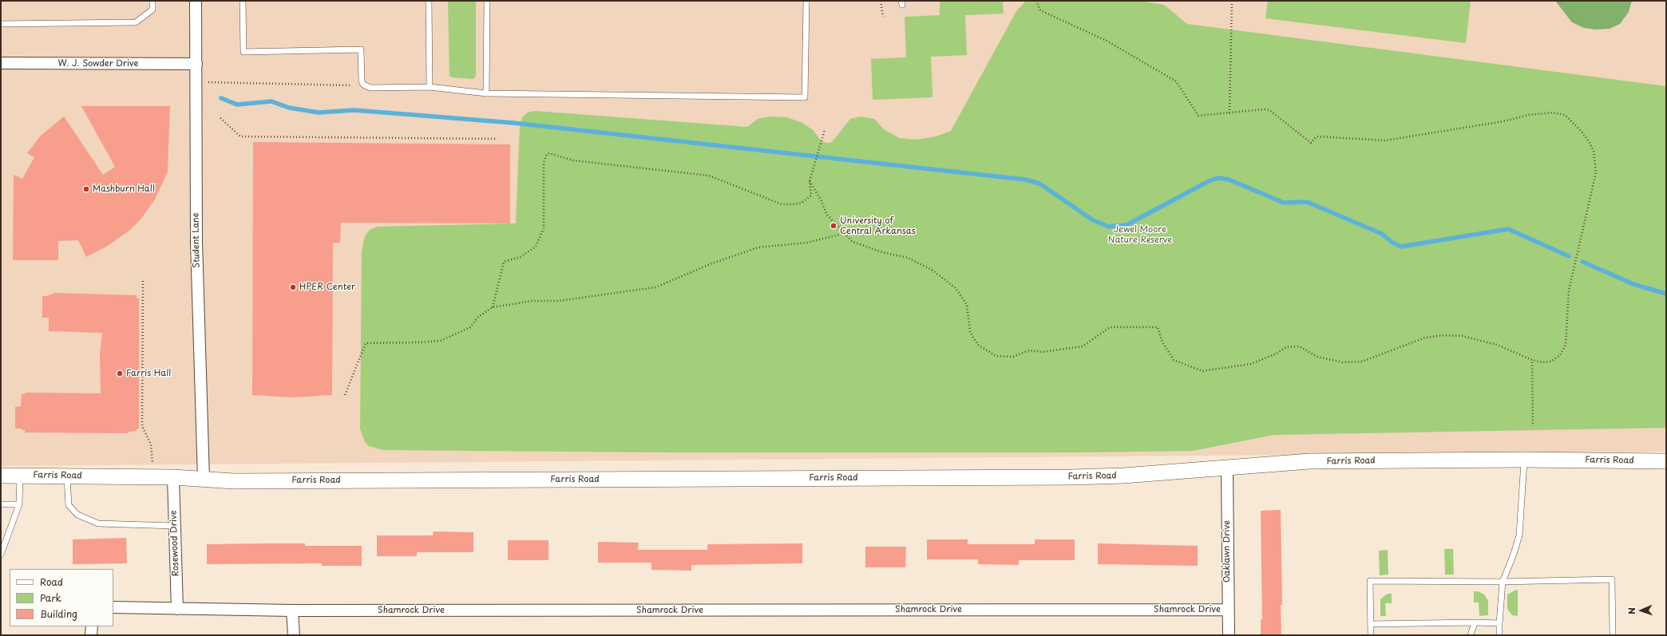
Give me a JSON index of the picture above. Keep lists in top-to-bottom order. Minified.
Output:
{"streets":{"street":["W. J. Sowder Drive","Student Lane","Farris Road","Rosewood Drive","Oaklawn Drive","Shamrock Drive"]},"crossings":[["W. J. Sowder Drive","Student Lane"],["Student Lane","Farris Road"],["Farris Road","Rosewood Drive"],["Farris Road","Oaklawn Drive"],["Rosewood Drive","Shamrock Drive"],["Oaklawn Drive","Shamrock Drive"]],"parks":["Jewel Moore Nature Reserve"],"places":["Mashburn Hall","University of Central Arkansas","HPER Center","Farris Hall"],"legend":["Road","Park","Building"],"north":"left"}
